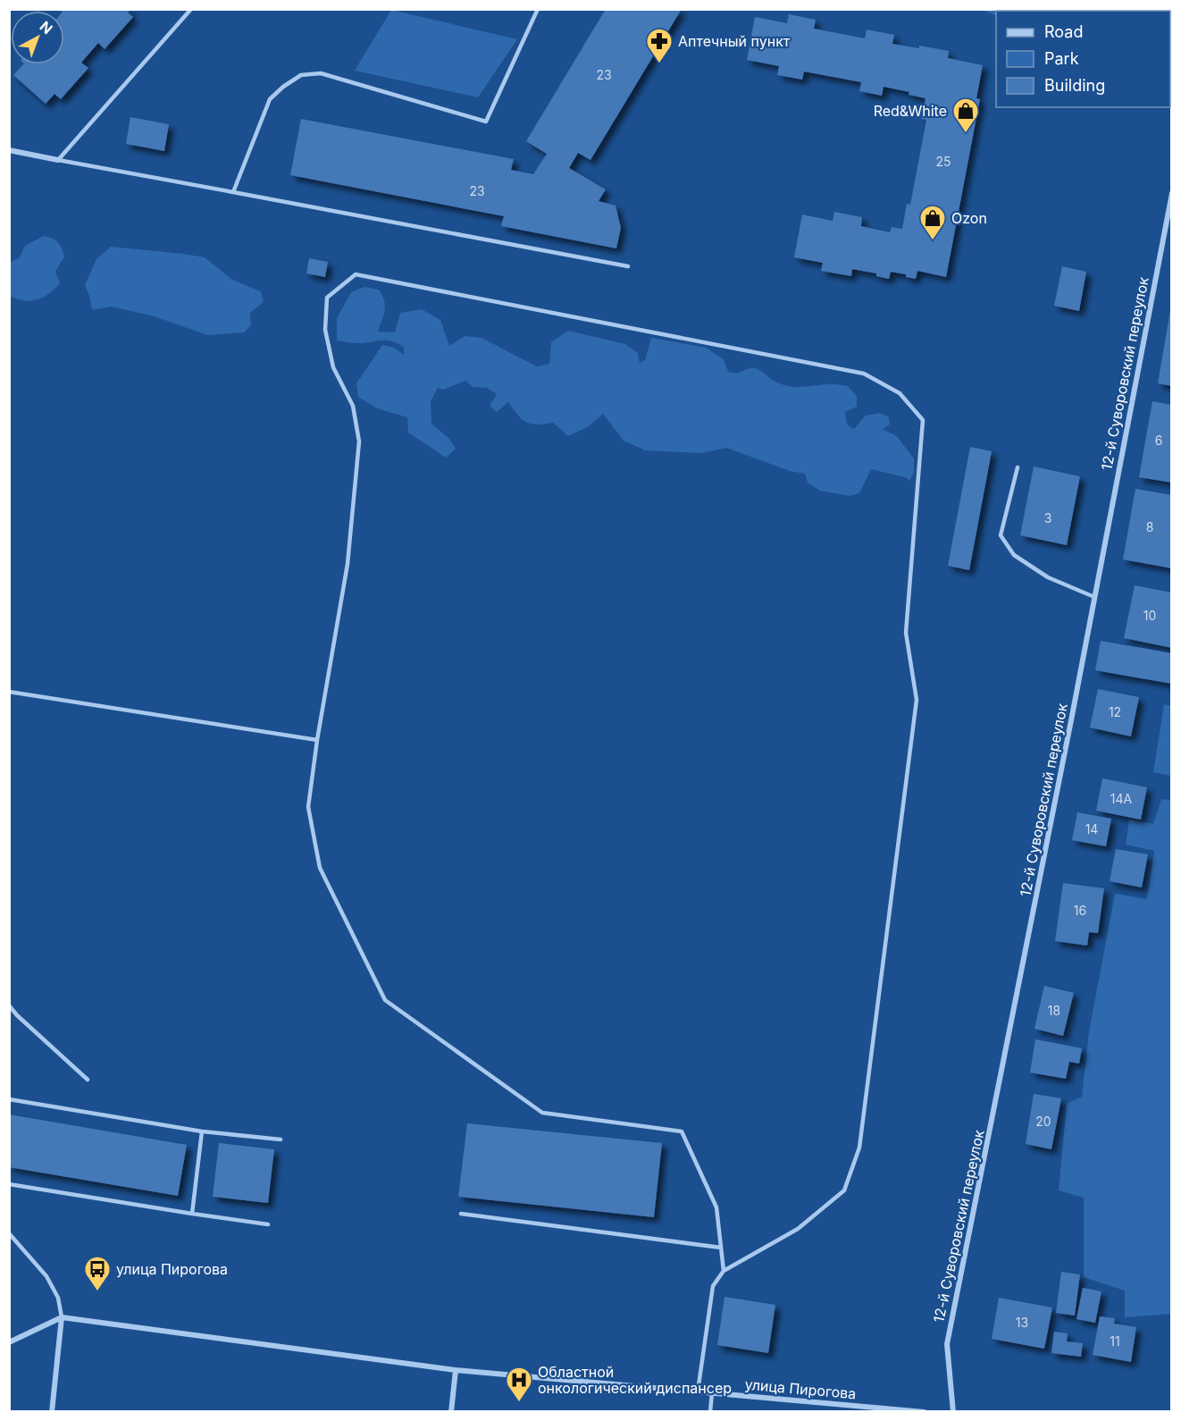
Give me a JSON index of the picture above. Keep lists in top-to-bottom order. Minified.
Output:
{"streets":{"street":["12-й Суворовский переулок","улица Пирогова"]},"places":{"pharmacy":["Аптечный пункт"],"shop":["Red&White","Ozon"],"bus stop":["улица Пирогова"],"hospital":["Областной онкологический диспансер"]},"house_numbers":["23","25","23","6","3","8","10","12","14А","14","16","18","20","13","11"],"legend":["Road","Park","Building"],"north":"top right"}
